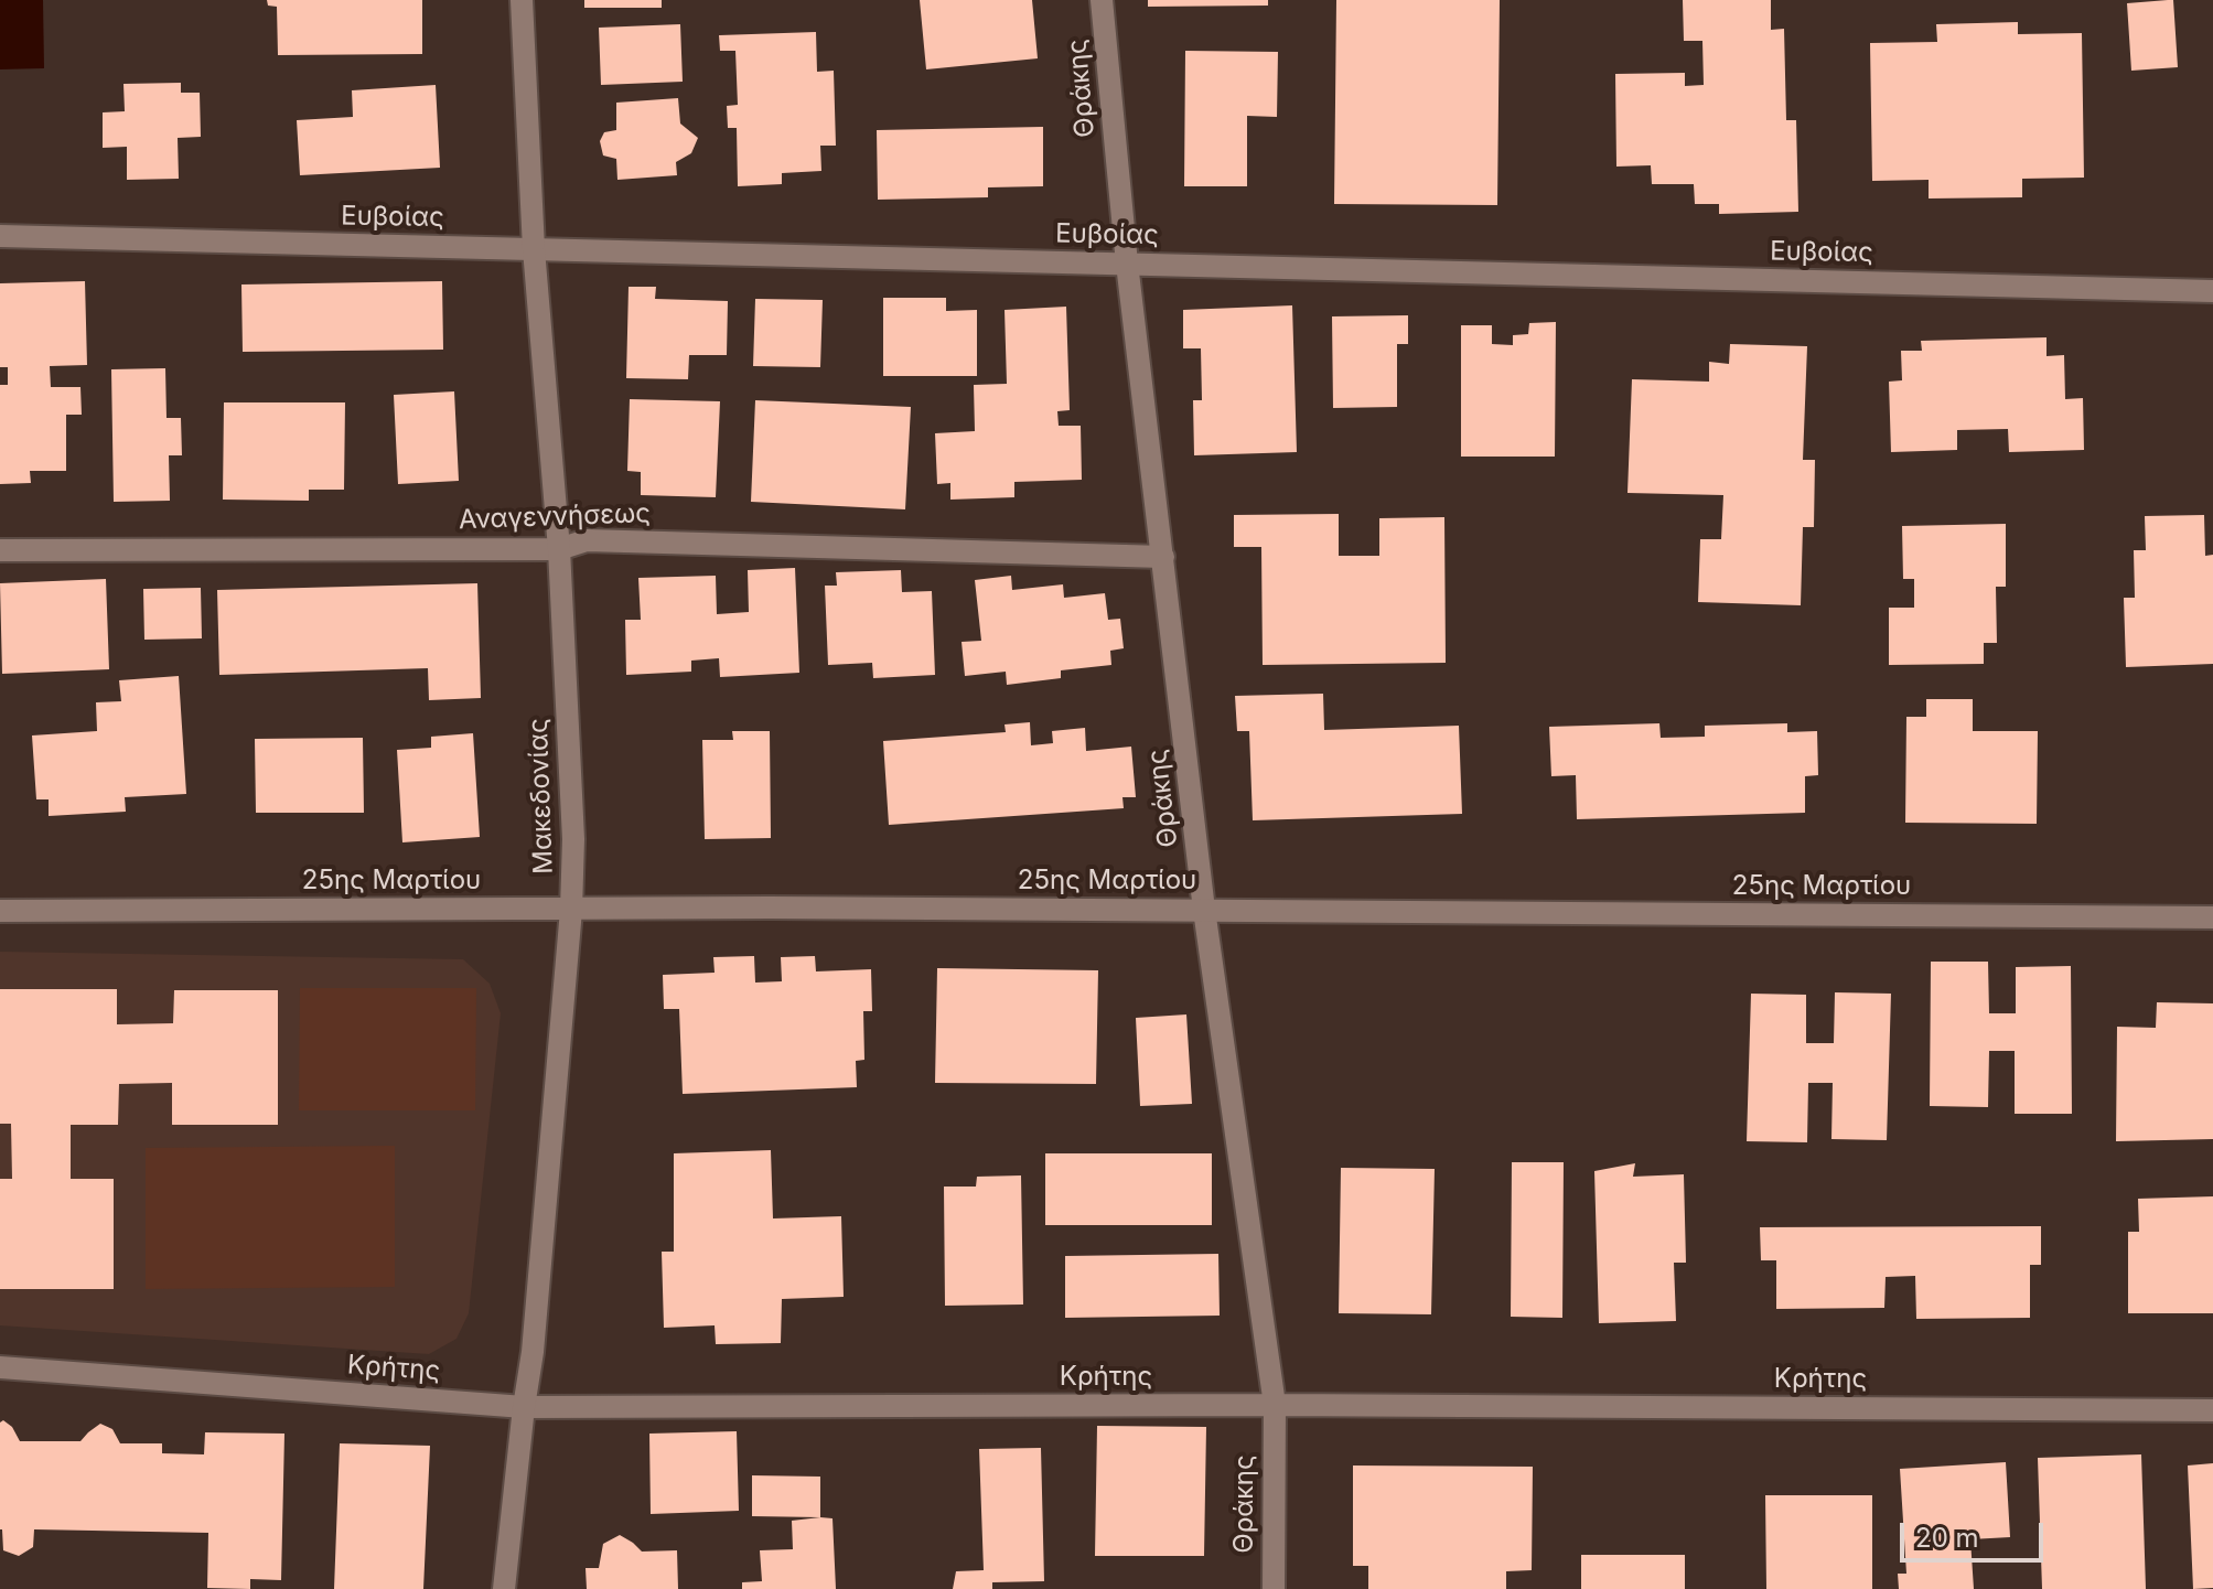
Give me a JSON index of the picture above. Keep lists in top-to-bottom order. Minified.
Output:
{"streets":{"street":["Θράκης","Ευβοίας","Αναγεννήσεως","Μακεδονίας","25ης Μαρτίου","Κρήτης"]},"crossings":[["Θράκης","Ευβοίας"],["Θράκης","Αναγεννήσεως"],["Θράκης","25ης Μαρτίου"],["Θράκης","Κρήτης"],["Ευβοίας","Μακεδονίας"],["Αναγεννήσεως","Μακεδονίας"],["Μακεδονίας","25ης Μαρτίου"],["Μακεδονίας","Κρήτης"]],"scale_bar":"20 m"}
